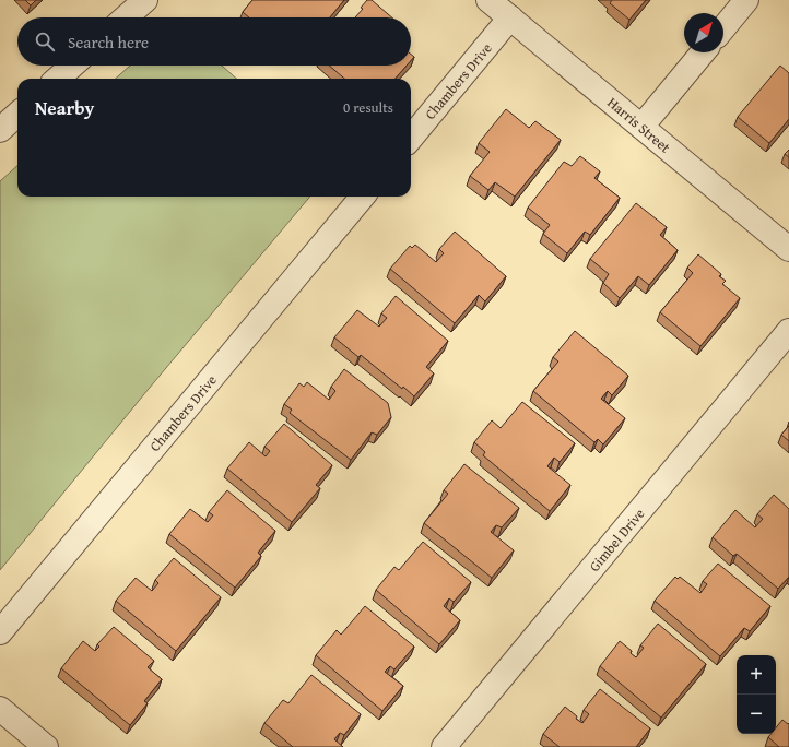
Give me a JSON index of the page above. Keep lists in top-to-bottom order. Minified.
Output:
{"streets":{"street":["Chambers Drive","Harris Street","Gimbel Drive"]},"crossings":[["Chambers Drive","Harris Street"]],"north":"top right","page":{"search":"Search here","heading":["Nearby","0 results"],"map_buttons":["+","−"]}}
